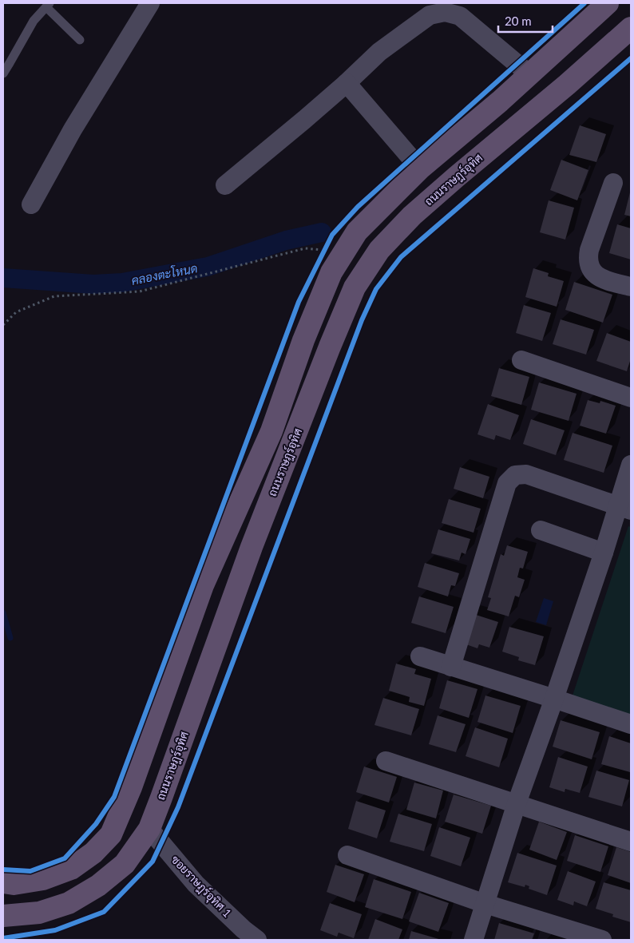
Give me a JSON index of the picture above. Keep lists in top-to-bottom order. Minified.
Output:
{"streets":{"main road":["ถนนราษฎร์อุทิศ"],"street":["ซอยราษฎร์อุทิศ 1"]},"crossings":[["ถนนราษฎร์อุทิศ","ซอยราษฎร์อุทิศ 1"]],"water":["คลองตะโหนด"],"scale_bar":"20 m"}
